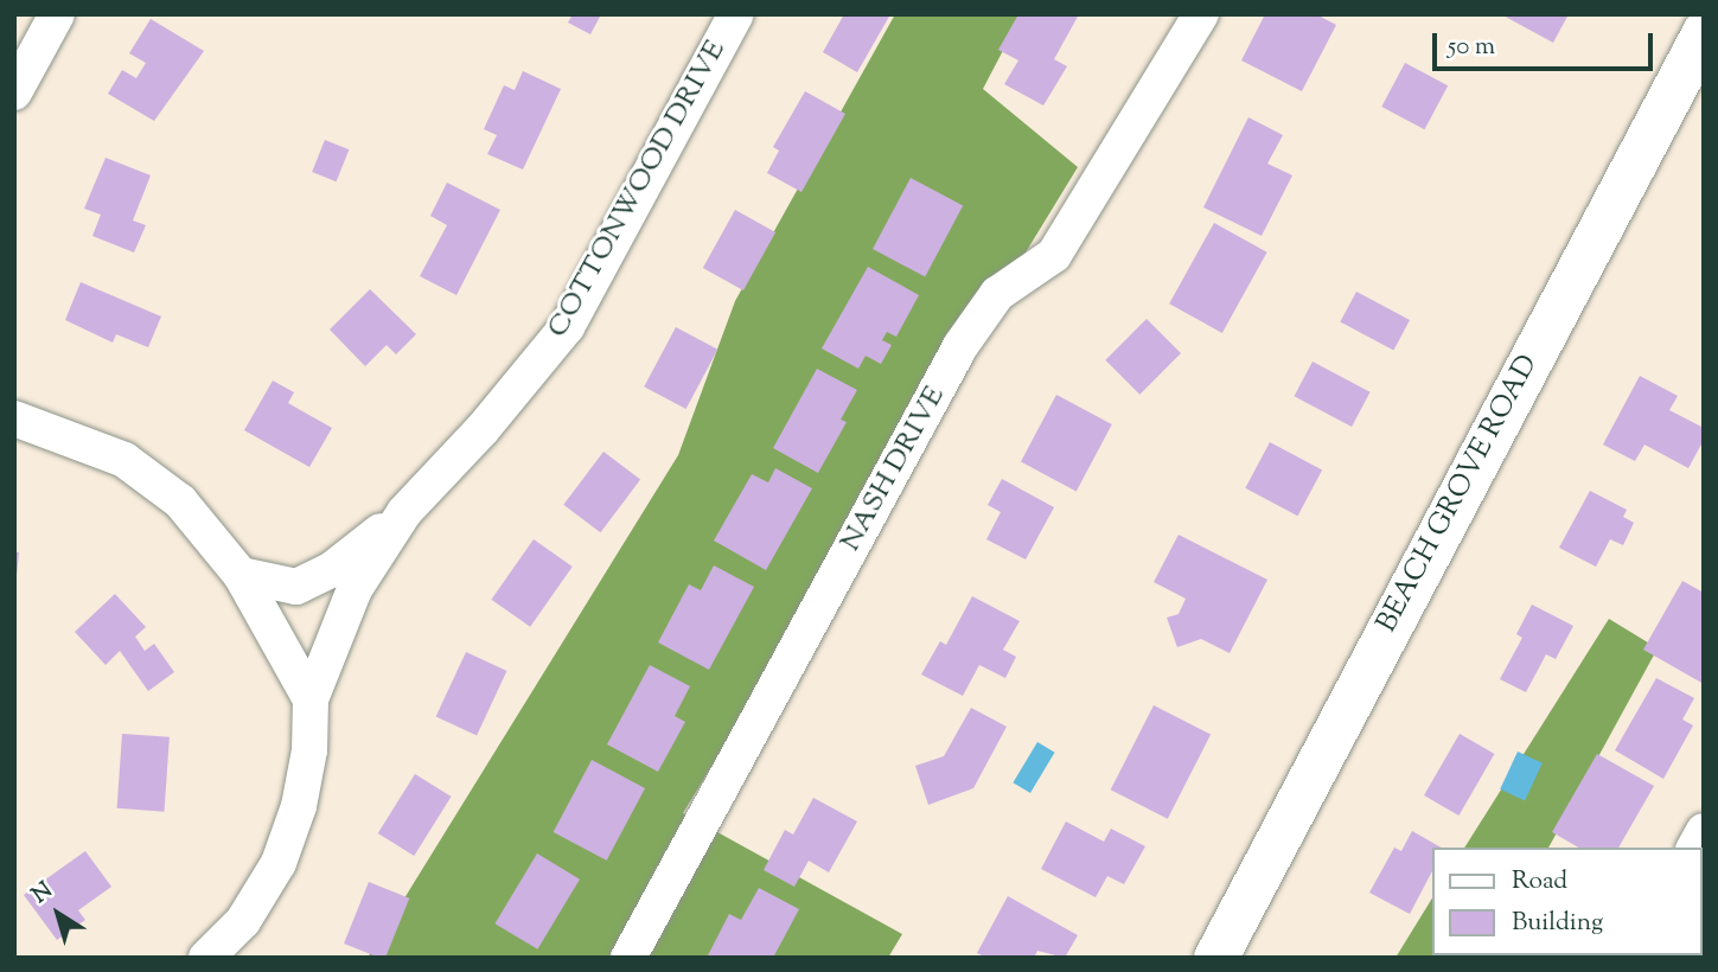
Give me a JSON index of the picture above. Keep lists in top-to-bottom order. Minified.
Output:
{"streets":{"street":["COTTONWOOD DRIVE","NASH DRIVE","BEACH GROVE ROAD"]},"legend":["Road","Building"],"scale_bar":"50 m","north":"top left"}
